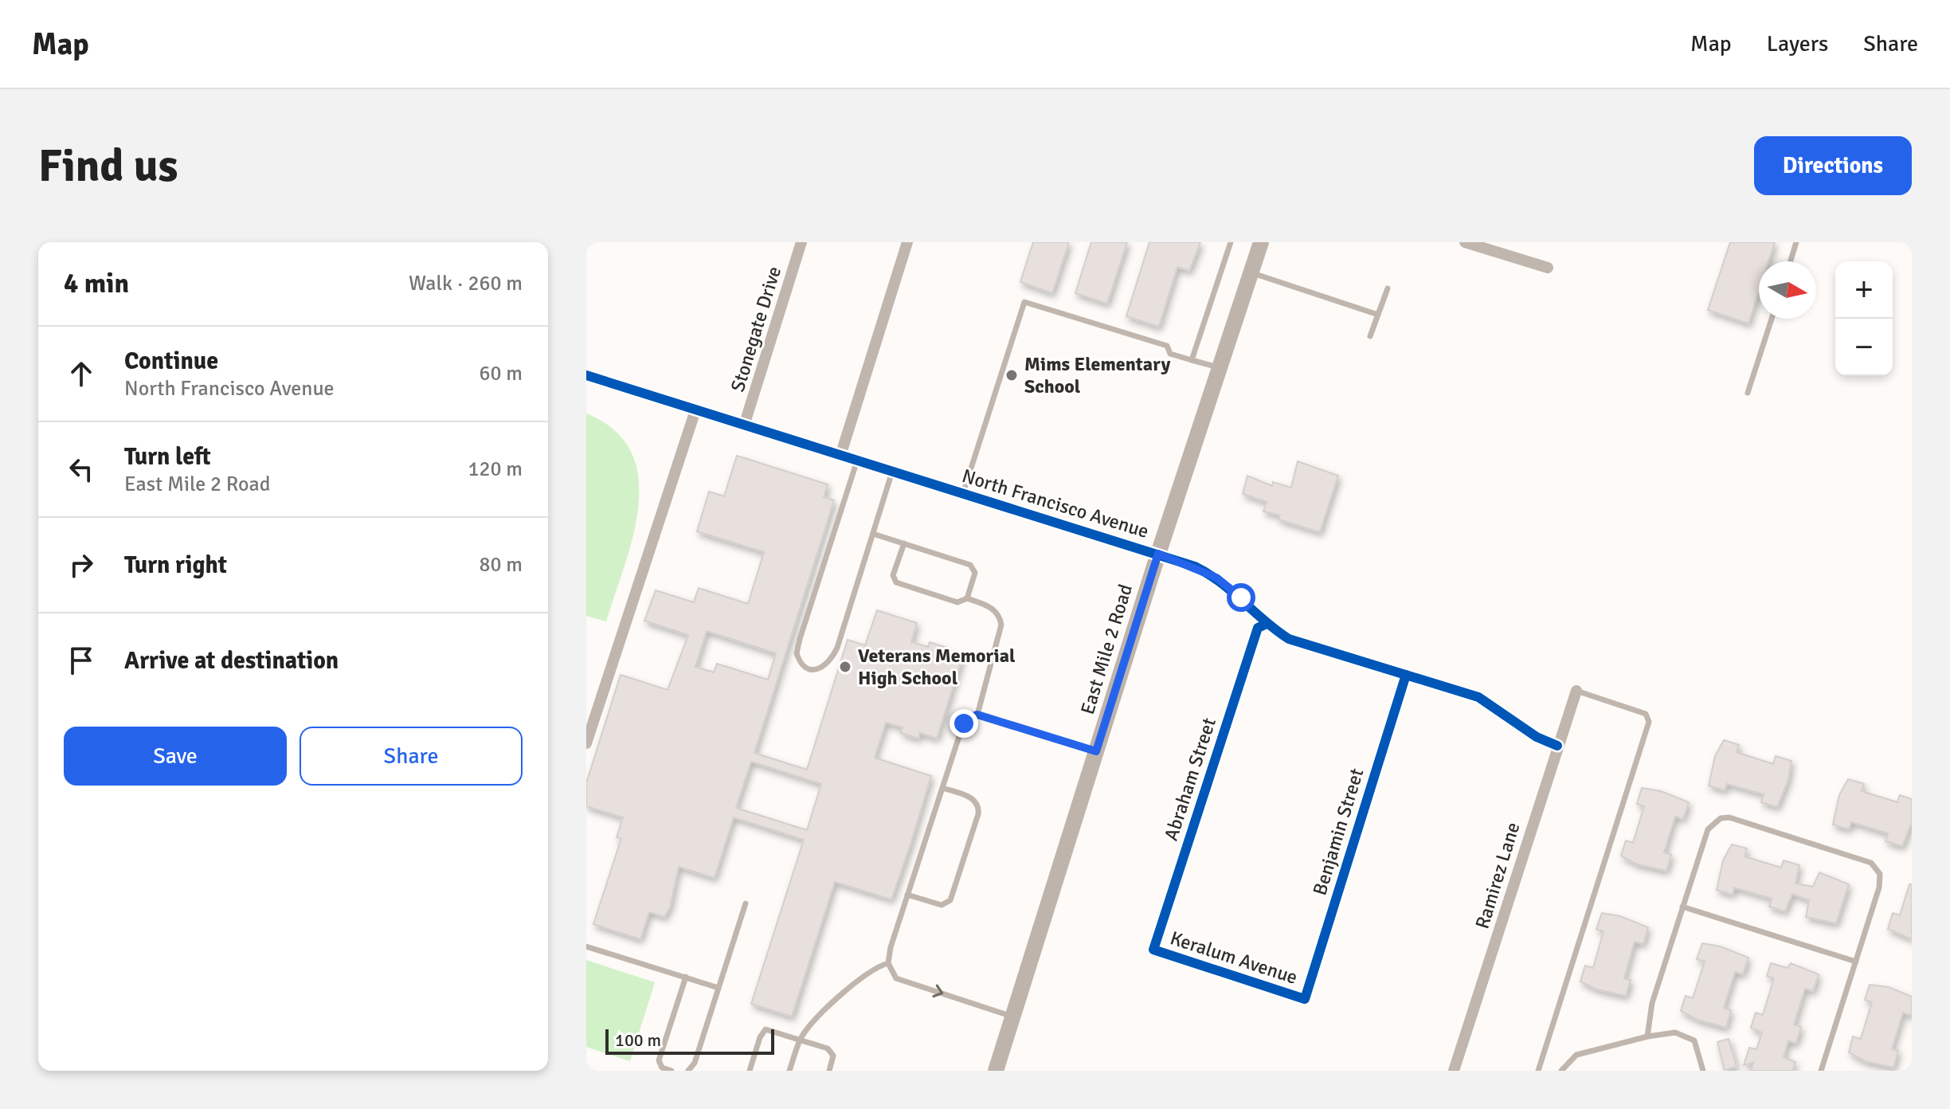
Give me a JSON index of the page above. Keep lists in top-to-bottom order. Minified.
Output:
{"streets":{"main road":["East Mile 2 Road"],"street":["Stonegate Drive","North Francisco Avenue","Abraham Street","Benjamin Street","Ramirez Lane","Keralum Avenue"]},"crossings":[["Stonegate Drive","North Francisco Avenue"],["North Francisco Avenue","East Mile 2 Road"],["North Francisco Avenue","Abraham Street"],["North Francisco Avenue","Benjamin Street"],["North Francisco Avenue","Ramirez Lane"],["Abraham Street","Keralum Avenue"],["Benjamin Street","Keralum Avenue"]],"places":["Mims Elementary School","Veterans Memorial High School"],"scale_bar":"100 m","north":"right","page":{"header":"Map","nav":["Map","Layers","Share"],"buttons":["Directions",["Save","Share"]],"title":"Find us","heading":["4 min","Walk · 260 m"],"map_buttons":["+","−"],"list":[["Continue","North Francisco Avenue","60 m"],["Turn left","East Mile 2 Road","120 m"],["Turn right","80 m"],"Arrive at destination"],"scale":"100 m"}}
